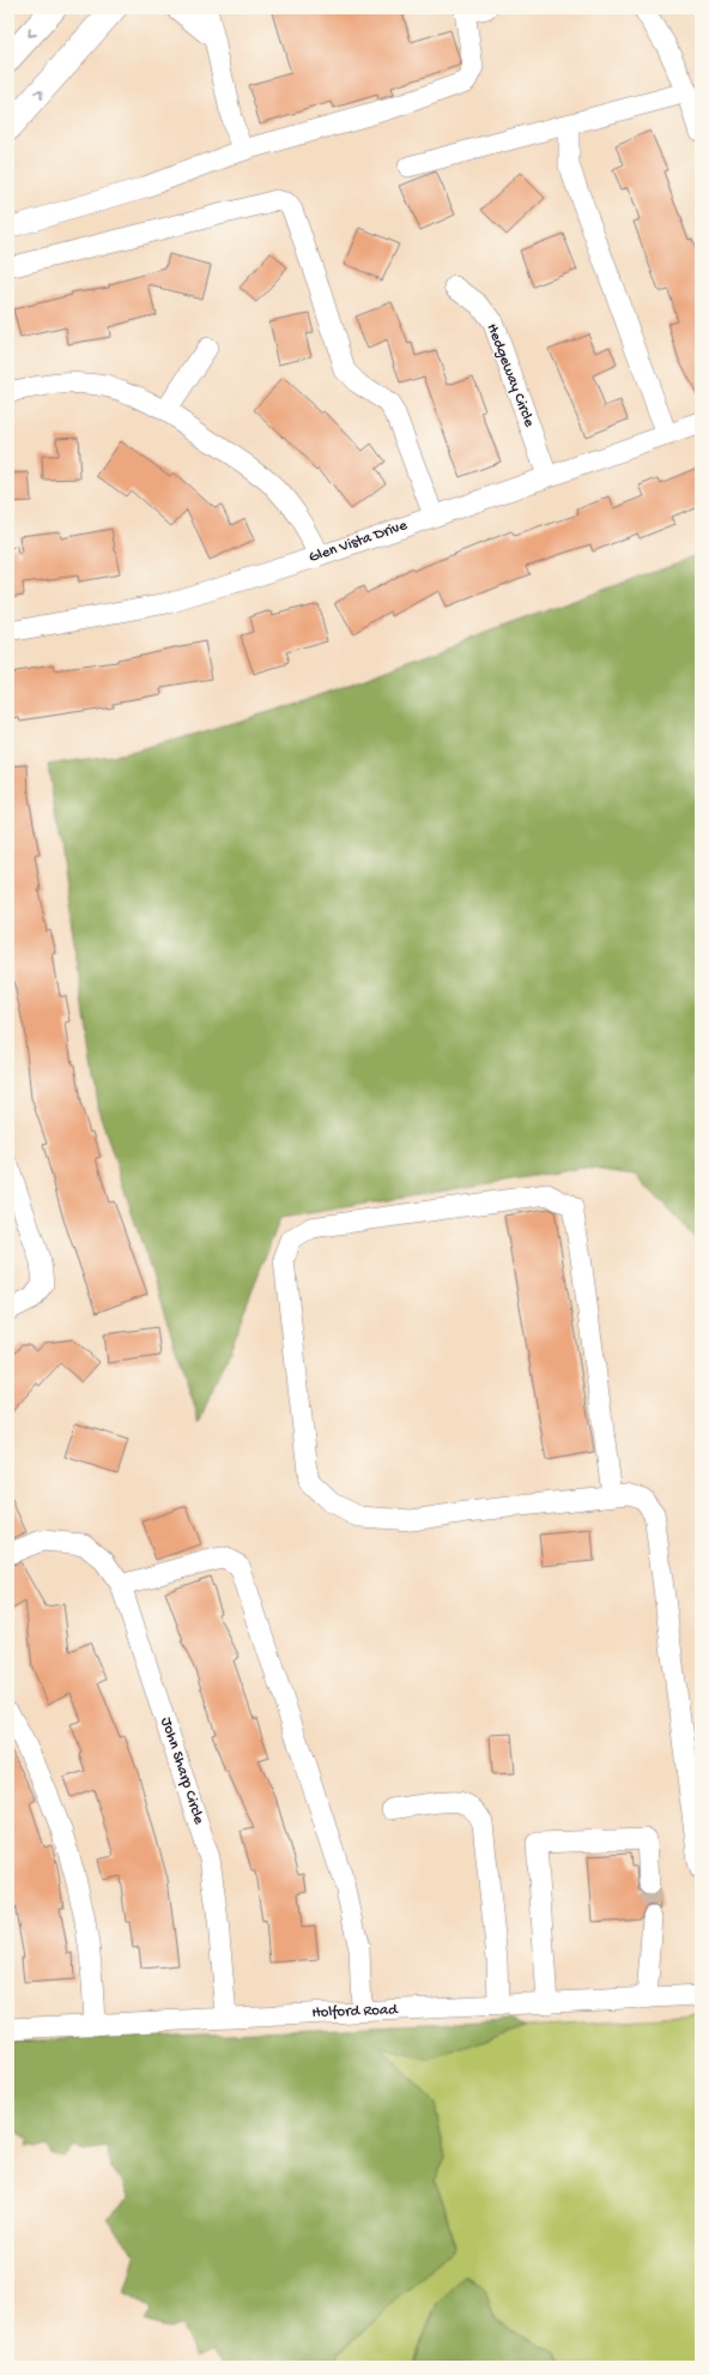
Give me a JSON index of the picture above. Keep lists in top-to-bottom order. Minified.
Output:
{"streets":{"street":["Hedgeway Circle","Glen Vista Drive","John Sharp Circle","Holford Road"]},"crossings":[["Hedgeway Circle","Glen Vista Drive"],["John Sharp Circle","Holford Road"]]}
